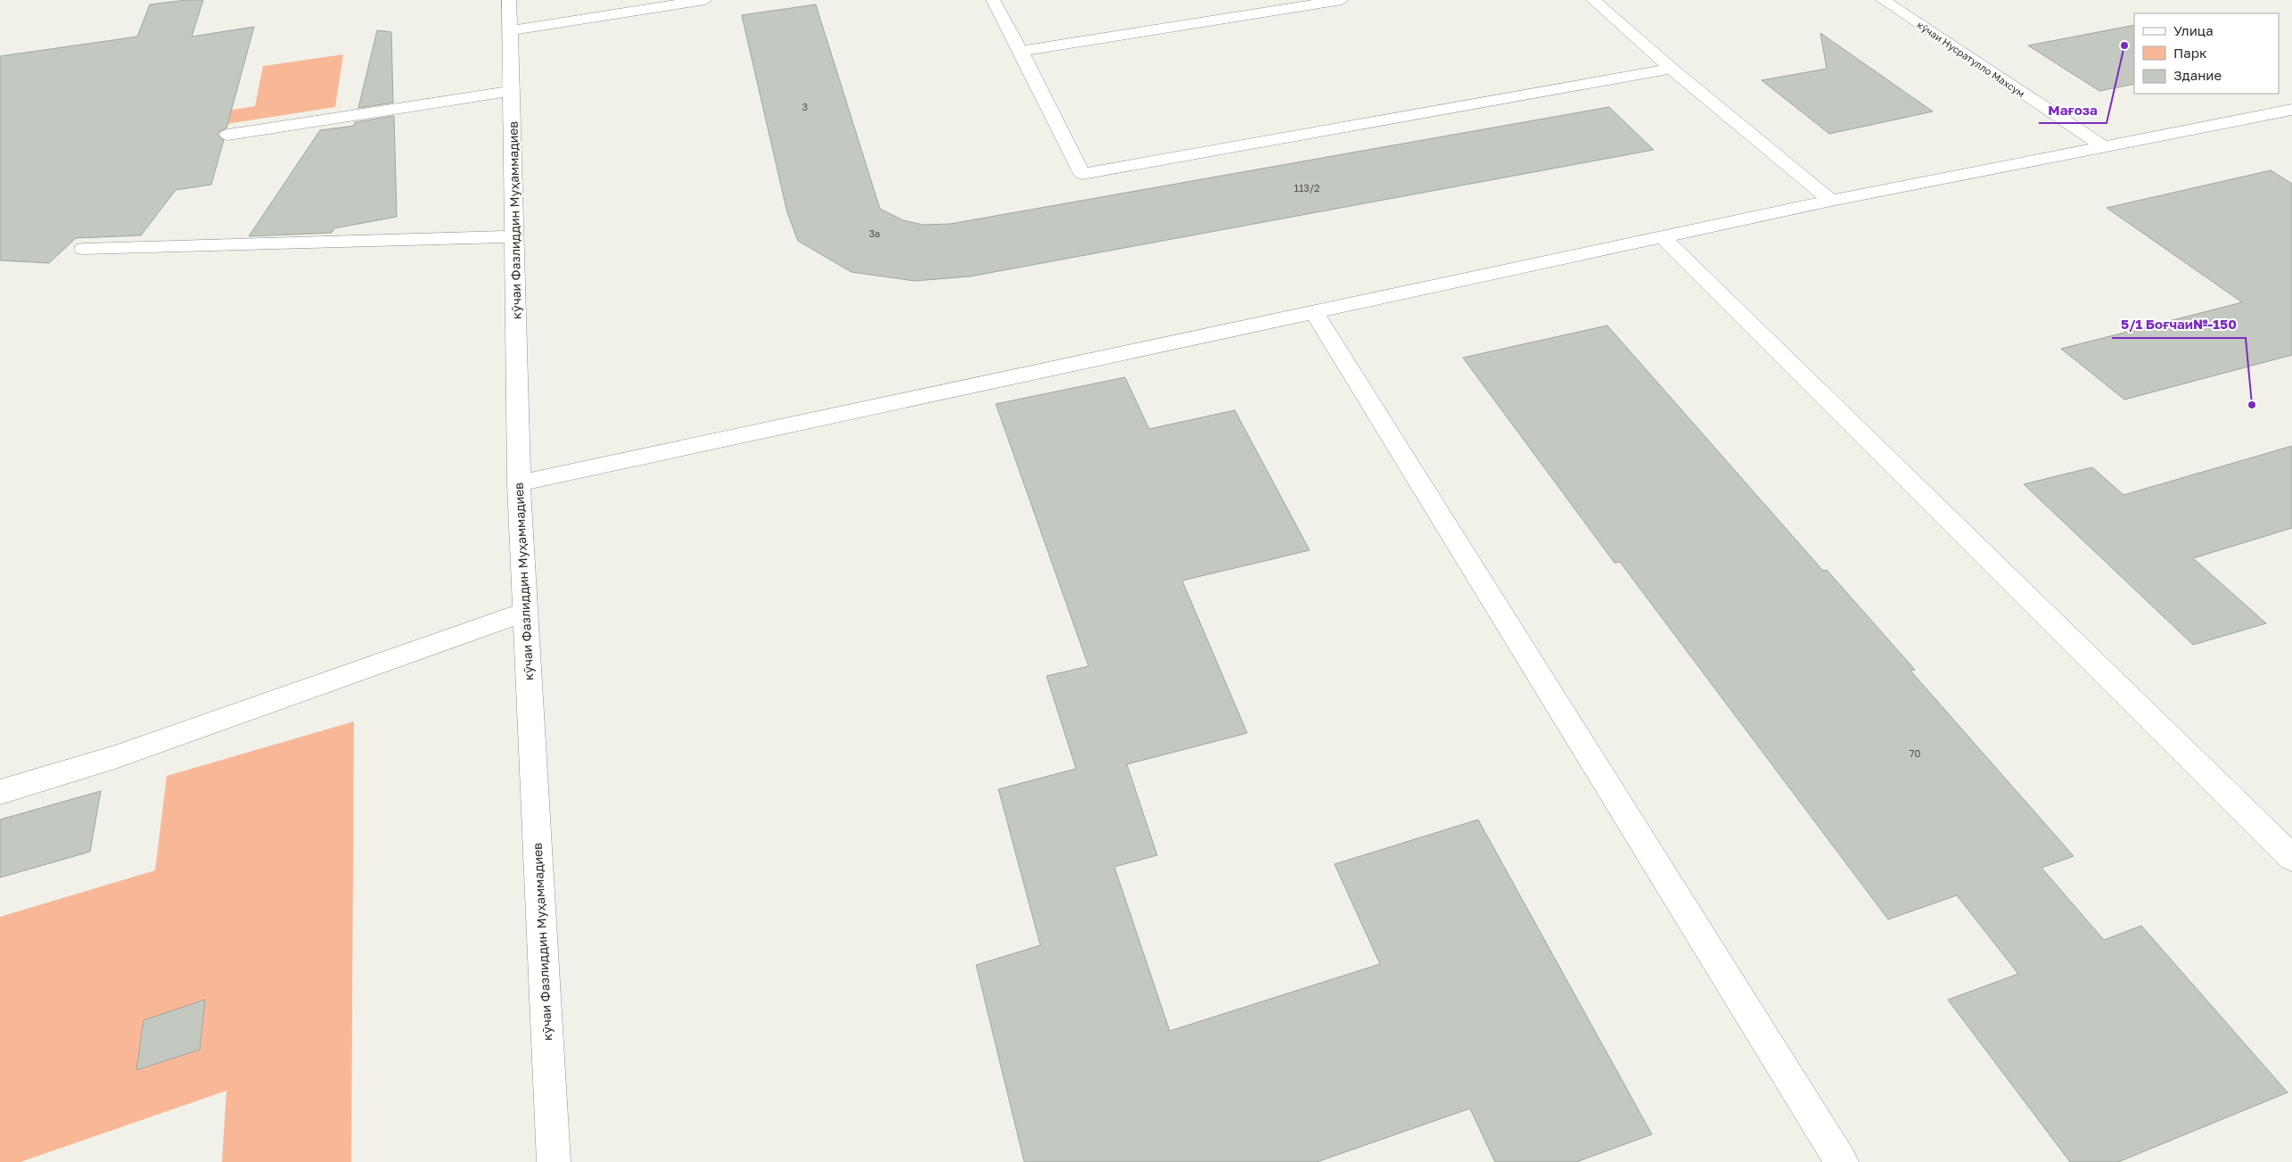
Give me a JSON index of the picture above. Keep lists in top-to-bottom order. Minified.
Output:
{"streets":{"street":["кӯчаи Нусратулло Махсум","кӯчаи Фазлиддин Муҳаммадиев"]},"places":["Мағоза","5/1 Боғчаи№-150"],"house_numbers":["3","113/2","3а","70"],"legend":["Улица","Парк","Здание"]}
